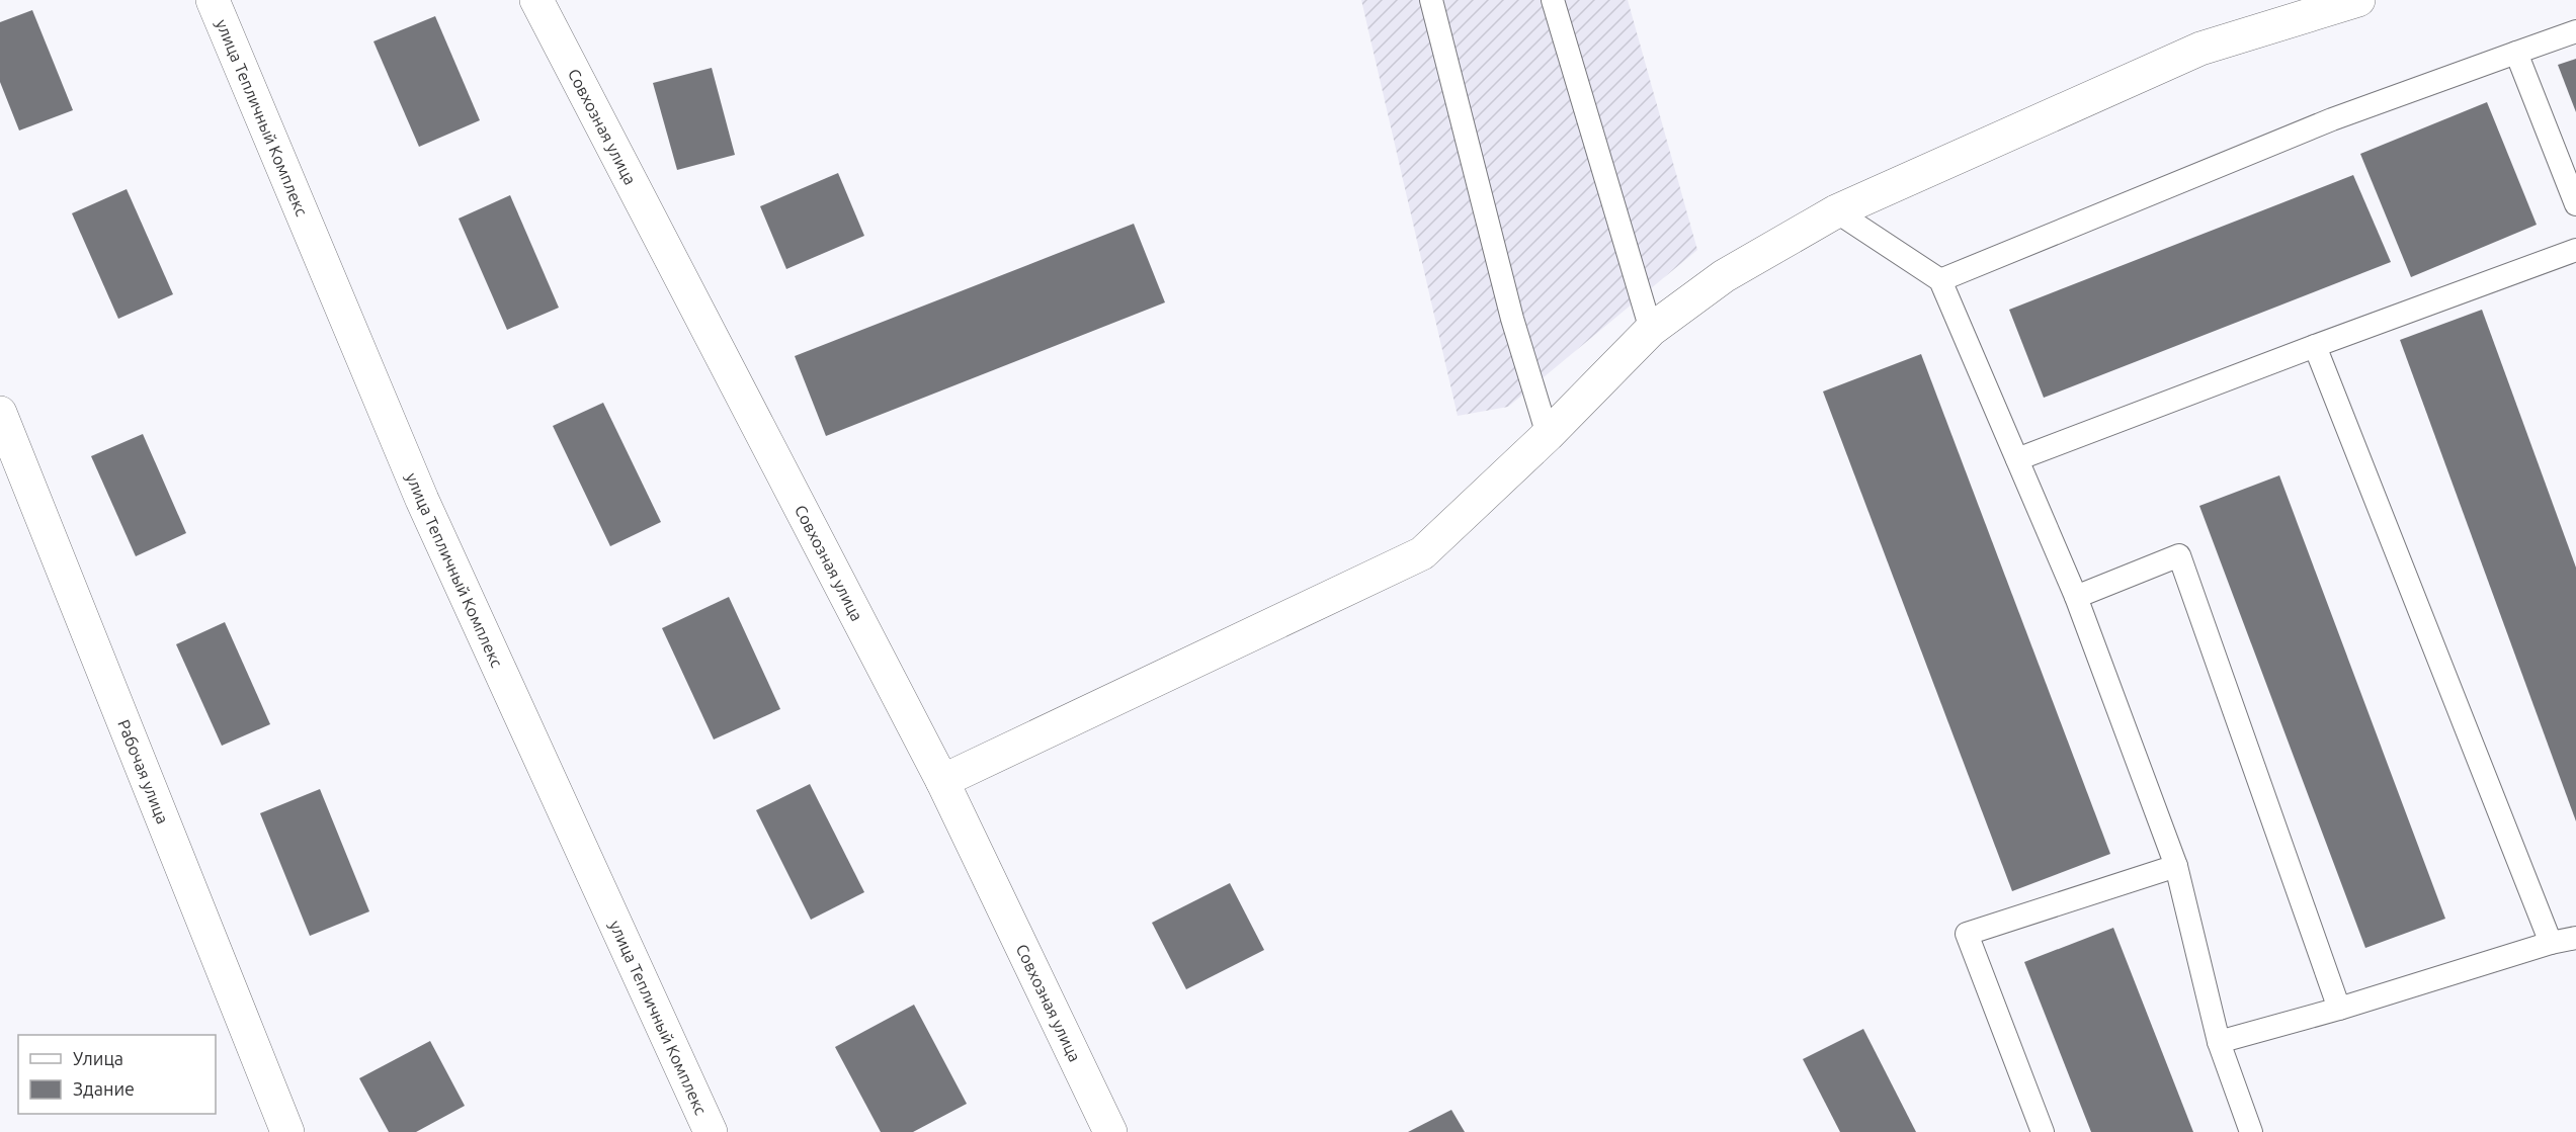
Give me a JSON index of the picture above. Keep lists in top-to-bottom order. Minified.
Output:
{"streets":{"street":["улица Тепличный Комплекс","Совхозная улица","Рабочая улица"]},"legend":["Улица","Здание"]}
